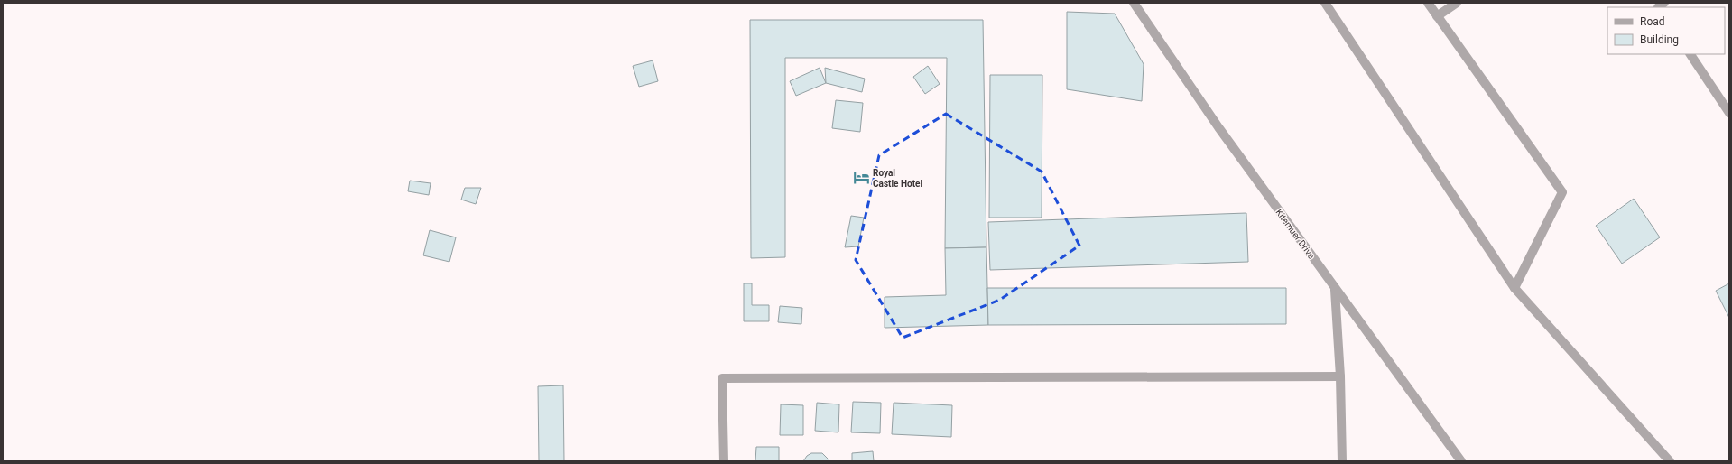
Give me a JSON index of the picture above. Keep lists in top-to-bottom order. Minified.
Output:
{"streets":{"street":["Kitemuer Drive"]},"places":{"hotel":["Royal Castle Hotel"]},"legend":["Road","Building"]}
